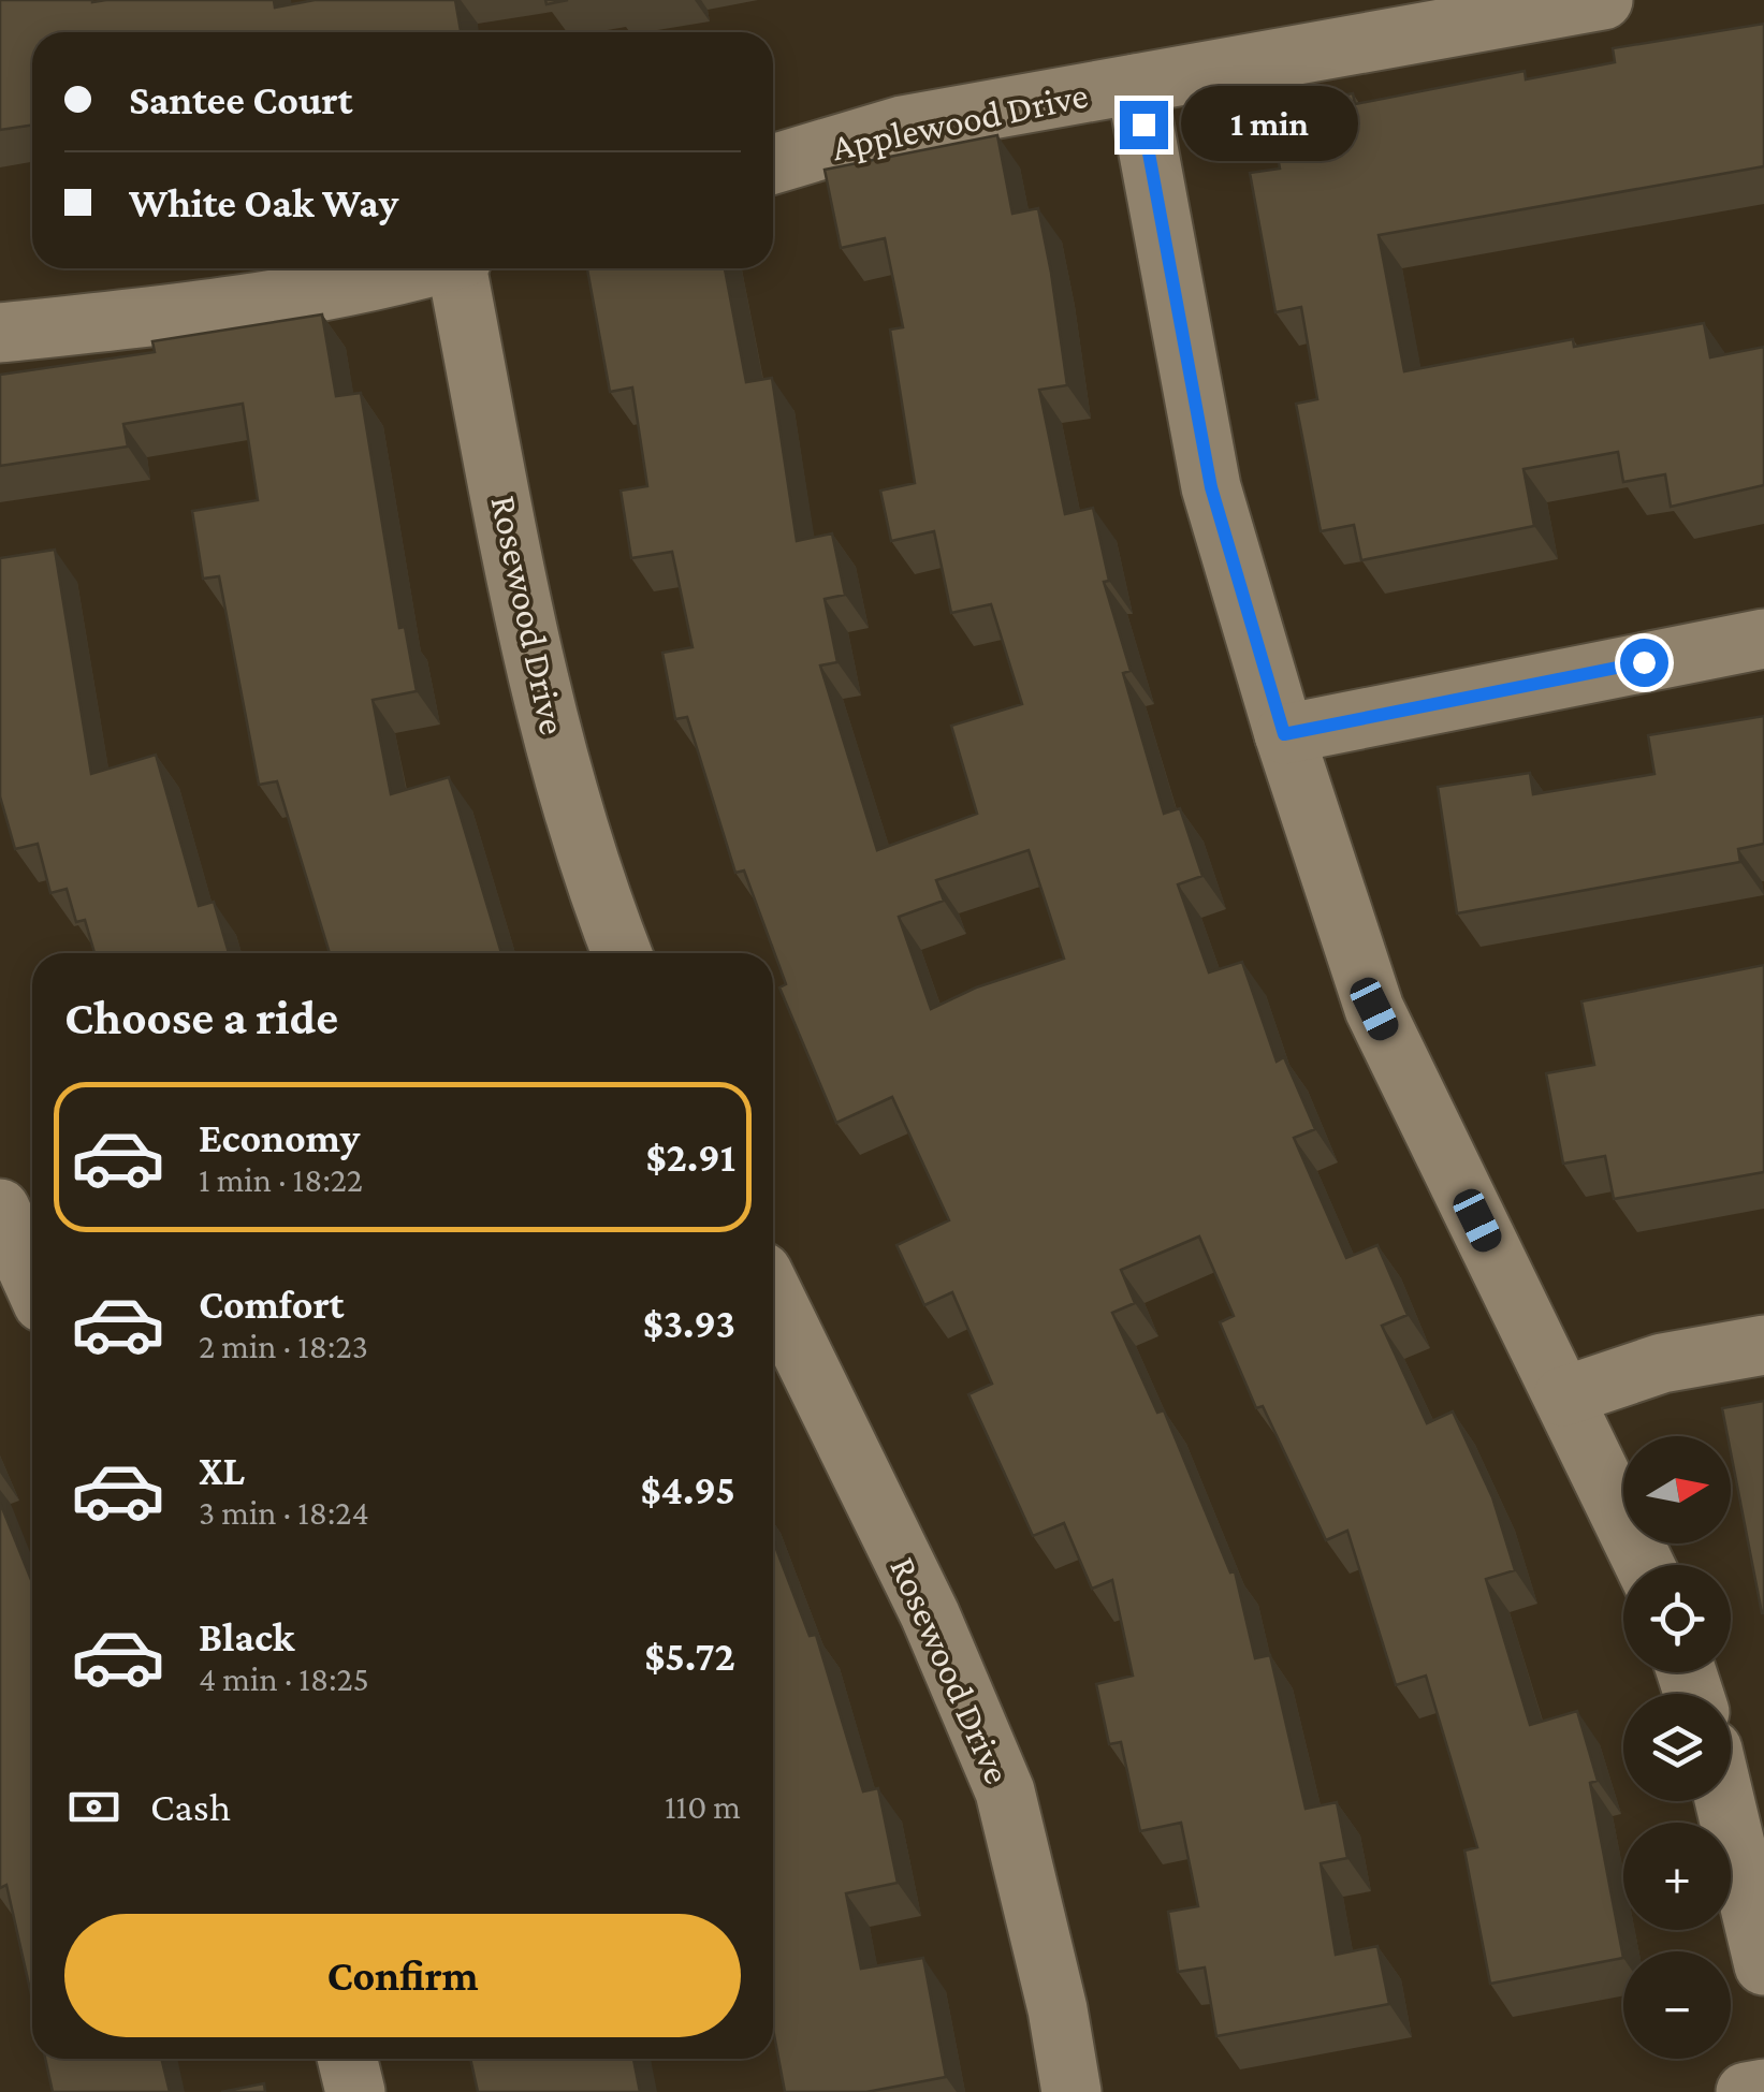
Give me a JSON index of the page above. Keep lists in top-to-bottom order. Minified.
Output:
{"streets":{"street":["Applewood Drive","Rosewood Drive"]},"north":"right","page":{"banner":["Santee Court","White Oak Way"],"bubble":"1 min","heading":"Choose a ride","list":[{"name":"Economy","note":"1 min · 18:22","value":"$2.91"},{"name":"Comfort","note":"2 min · 18:23","value":"$3.93"},{"name":"XL","note":"3 min · 18:24","value":"$4.95"},{"name":"Black","note":"4 min · 18:25","value":"$5.72"}],"map_buttons":["+","−"],"pay":["Cash","110 m"],"buttons":"Confirm"}}
